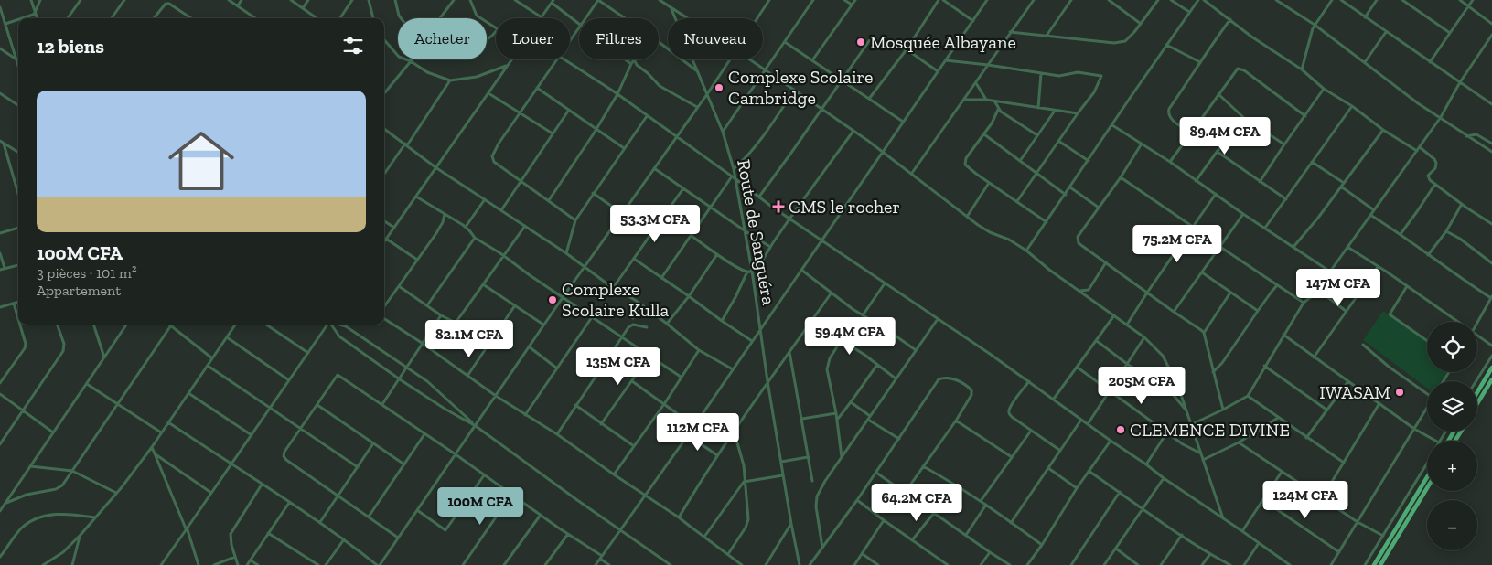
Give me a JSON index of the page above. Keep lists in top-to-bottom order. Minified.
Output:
{"streets":{"street":["Route de Sanguéra"]},"places":{"other":["Mosquée Albayane","Complexe Scolaire Cambridge","Complexe Scolaire Kulla","IWASAM","CLEMENCE DIVINE"],"health":["CMS le rocher"]},"page":{"chip":["Acheter","Louer","Filtres","Nouveau"],"heading":"12 biens","list":[{"name":"100M CFA","note":"3 pièces · 101 m² · Appartement"}],"price":["89.4M CFA","53.3M CFA","75.2M CFA","147M CFA","59.4M CFA","82.1M CFA","135M CFA","205M CFA","112M CFA","124M CFA","64.2M CFA","100M CFA"],"map_buttons":["+","−"]}}
